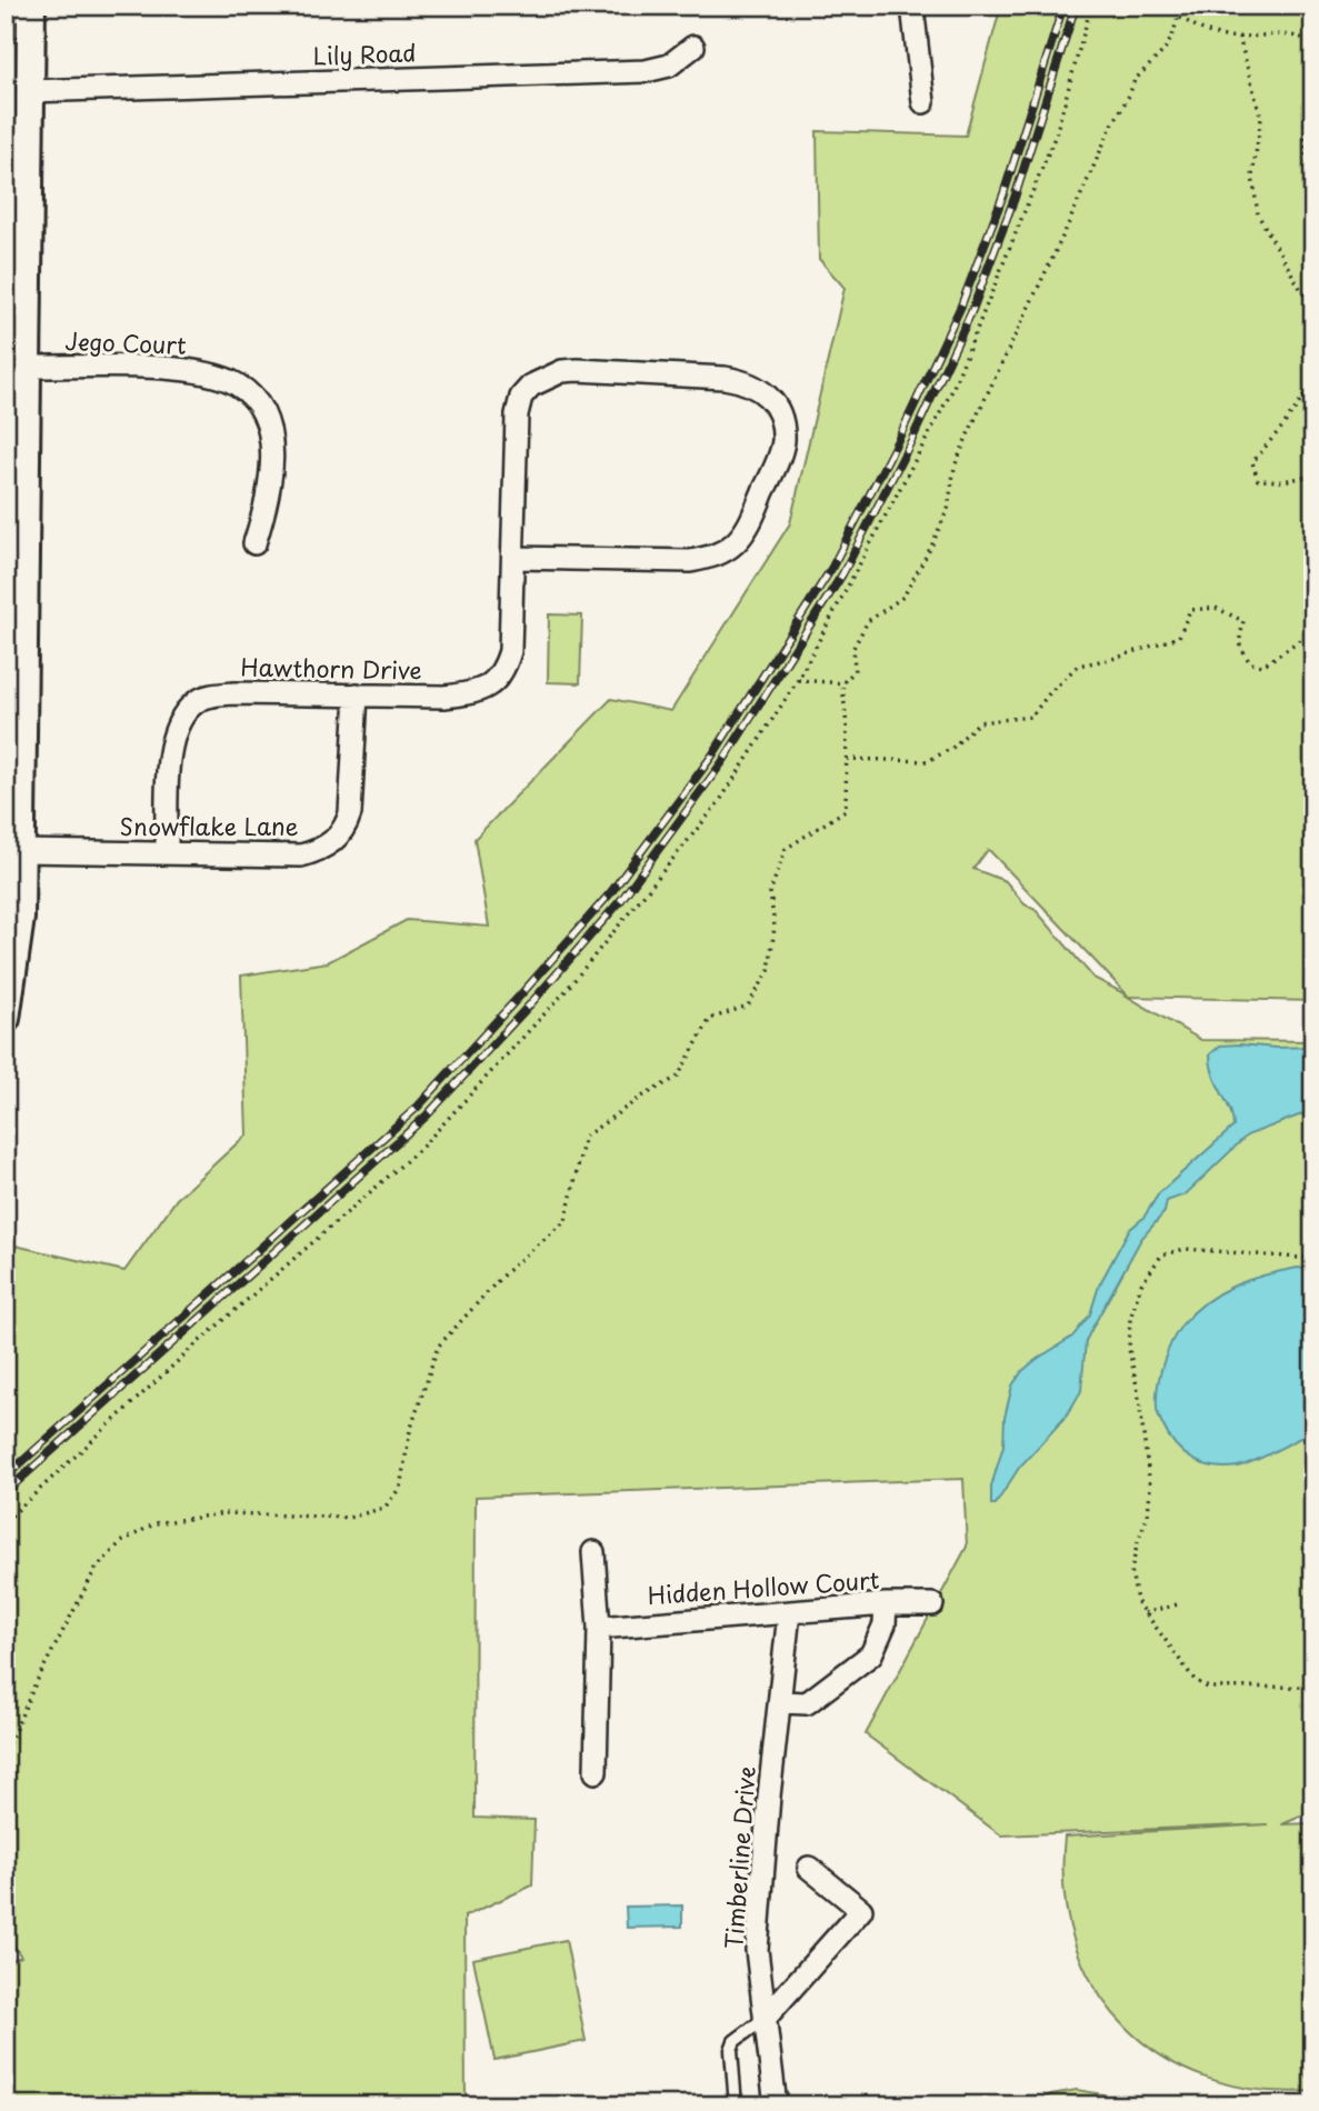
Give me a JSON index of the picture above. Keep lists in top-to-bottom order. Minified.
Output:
{"streets":{"street":["Lily Road","Jego Court","Hawthorn Drive","Snowflake Lane","Hidden Hollow Court","Timberline Drive"]},"crossings":[["Hawthorn Drive","Snowflake Lane"],["Hidden Hollow Court","Timberline Drive"]]}
